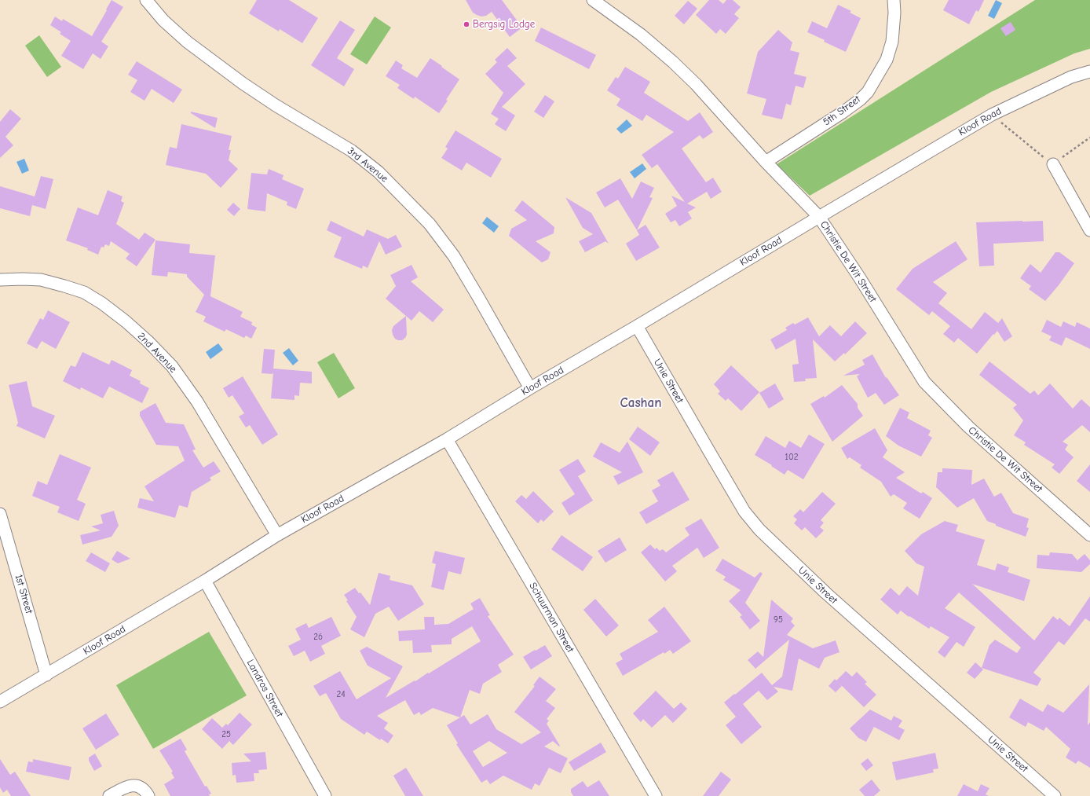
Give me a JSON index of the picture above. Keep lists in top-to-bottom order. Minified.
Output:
{"streets":{"street":["5th Street","Kloof Road","3rd Avenue","Christie De Wit Street","2nd Avenue","Unie Street","1st Street","Schuurman Street","Landros Street"]},"crossings":[["5th Street","Christie De Wit Street"],["Kloof Road","3rd Avenue"],["Kloof Road","Christie De Wit Street"],["Kloof Road","2nd Avenue"],["Kloof Road","Unie Street"],["Kloof Road","1st Street"],["Kloof Road","Schuurman Street"],["Kloof Road","Landros Street"]],"districts":["Cashan"],"places":["Bergsig Lodge"],"house_numbers":["102","95","26","24","25"]}
